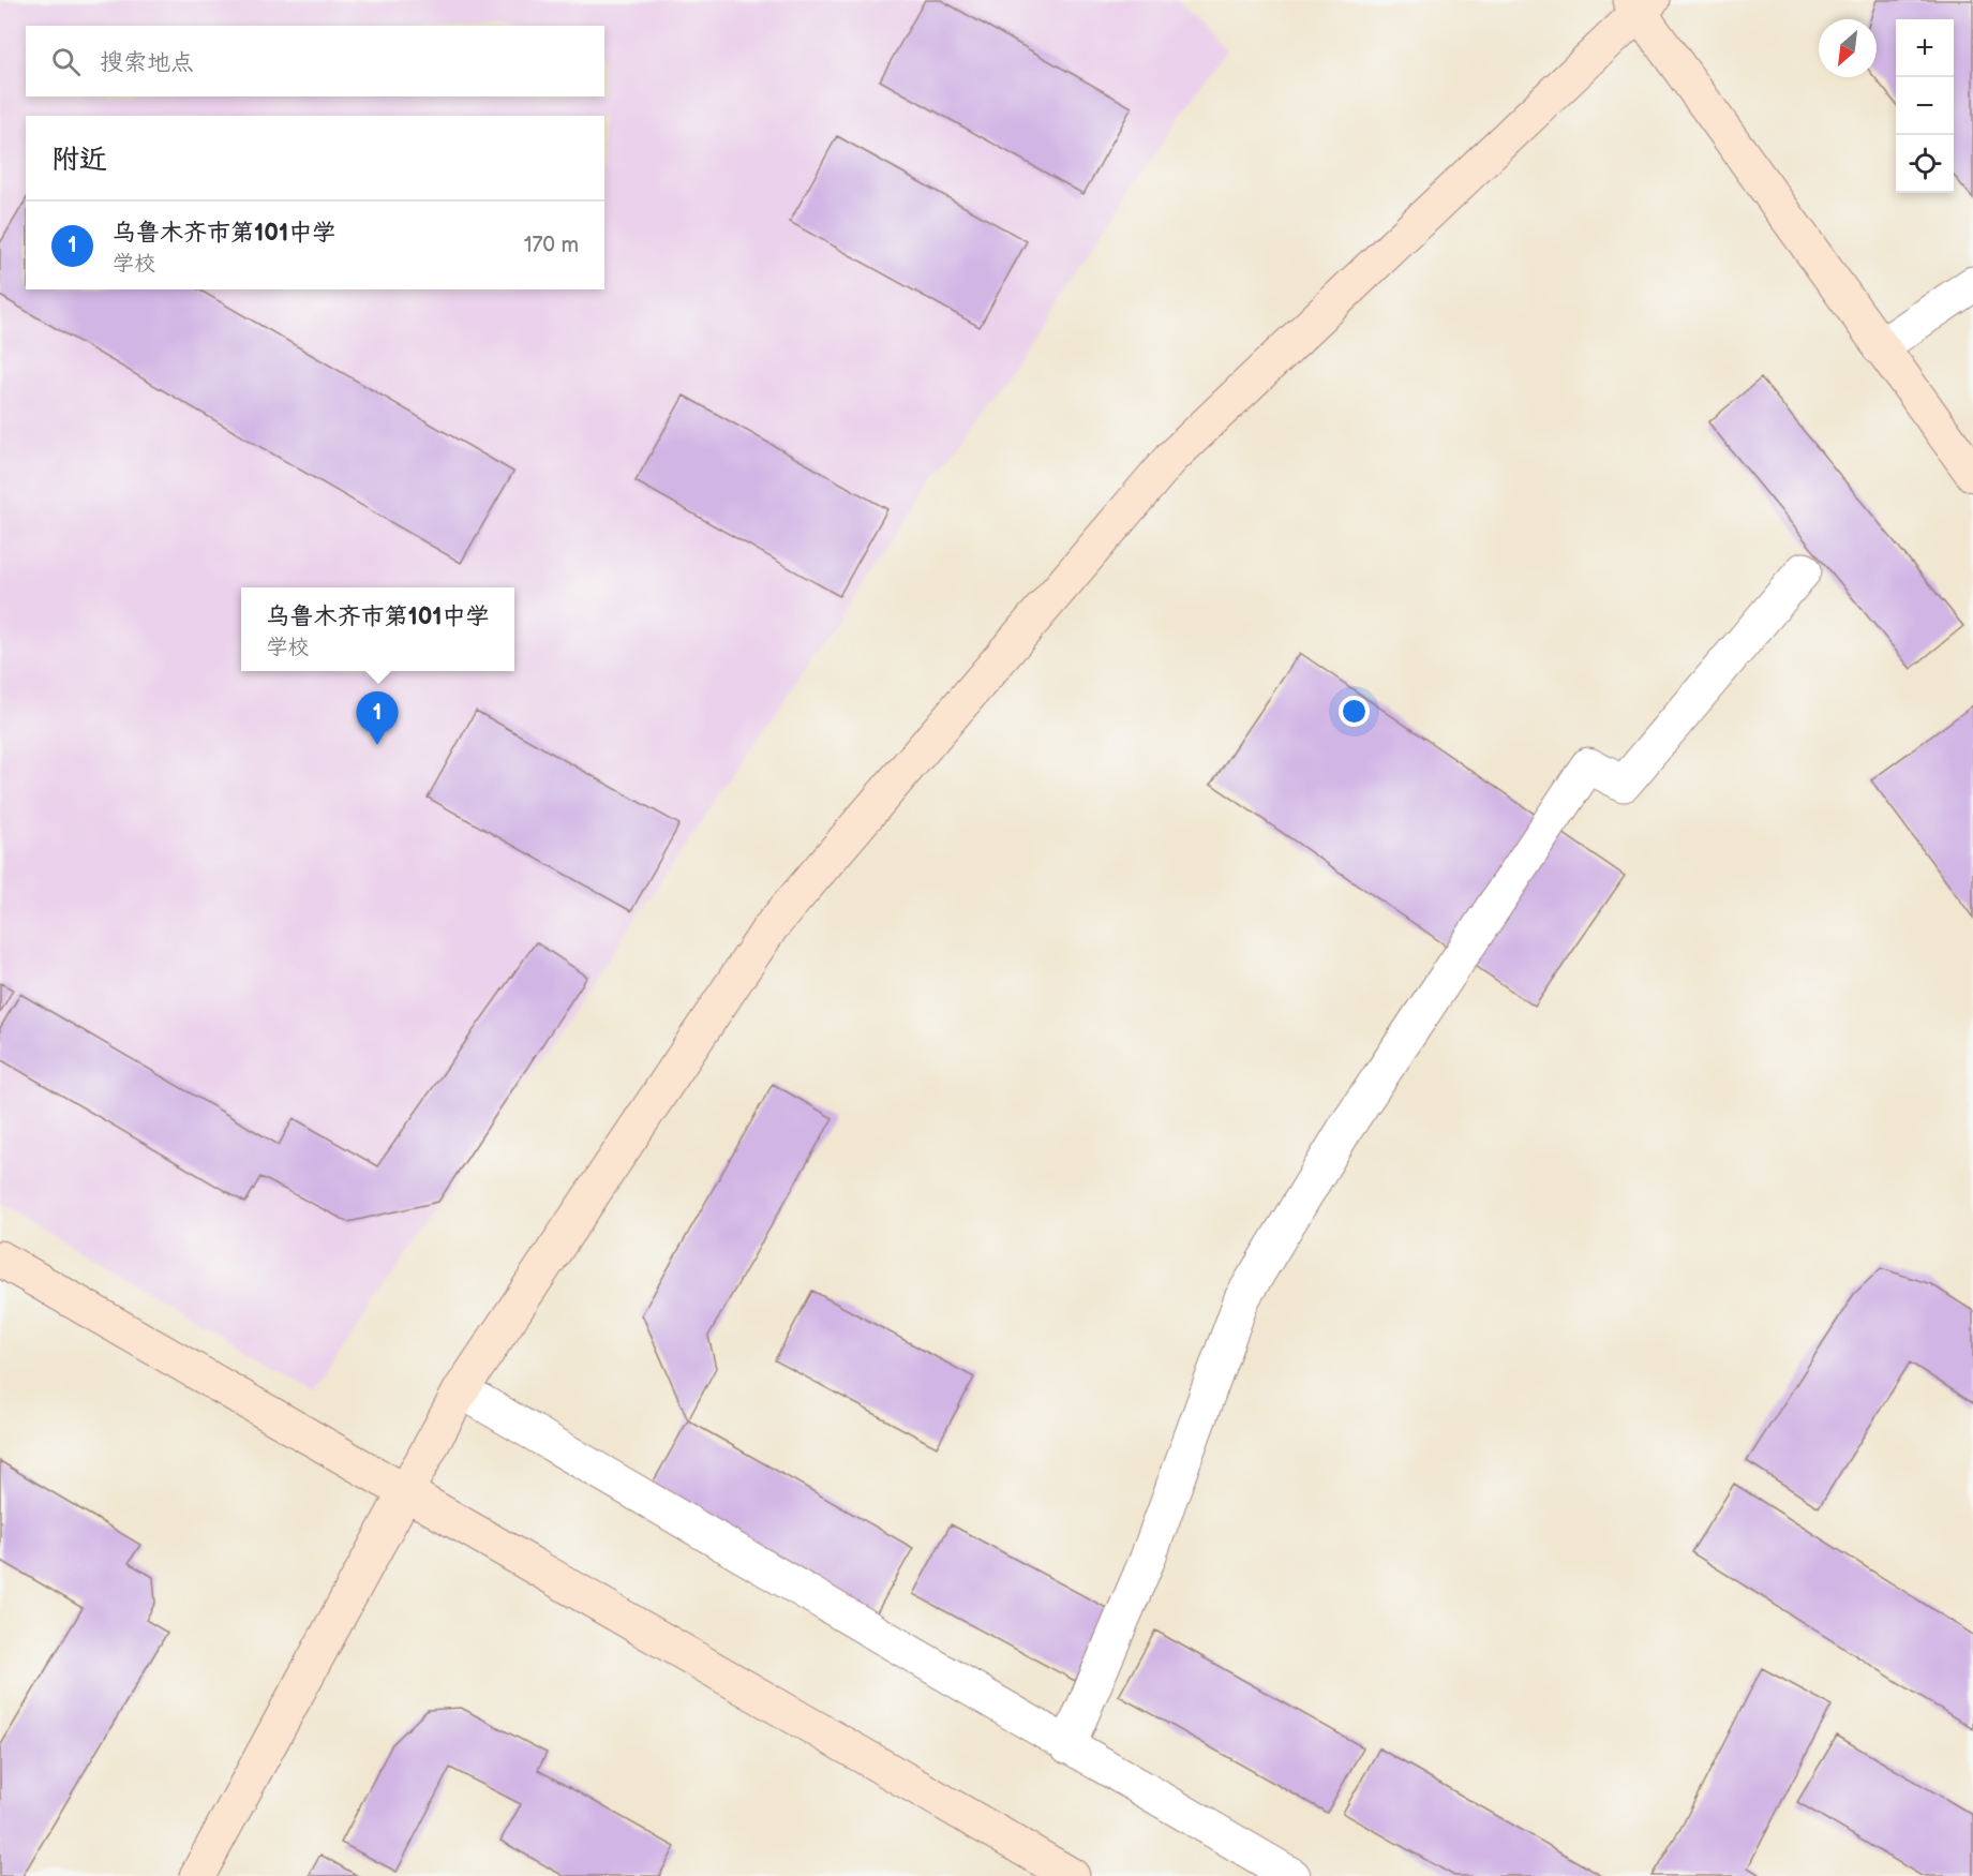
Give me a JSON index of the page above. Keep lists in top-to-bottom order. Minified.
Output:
{"north":"bottom left","page":{"map_buttons":["+","−"],"search":"搜索地点","heading":"附近","list":[{"mark":"1","name":"乌鲁木齐市第101中学","note":"学校","value":"170 m"}],"popup":["乌鲁木齐市第101中学","学校"],"pins":"1"}}
